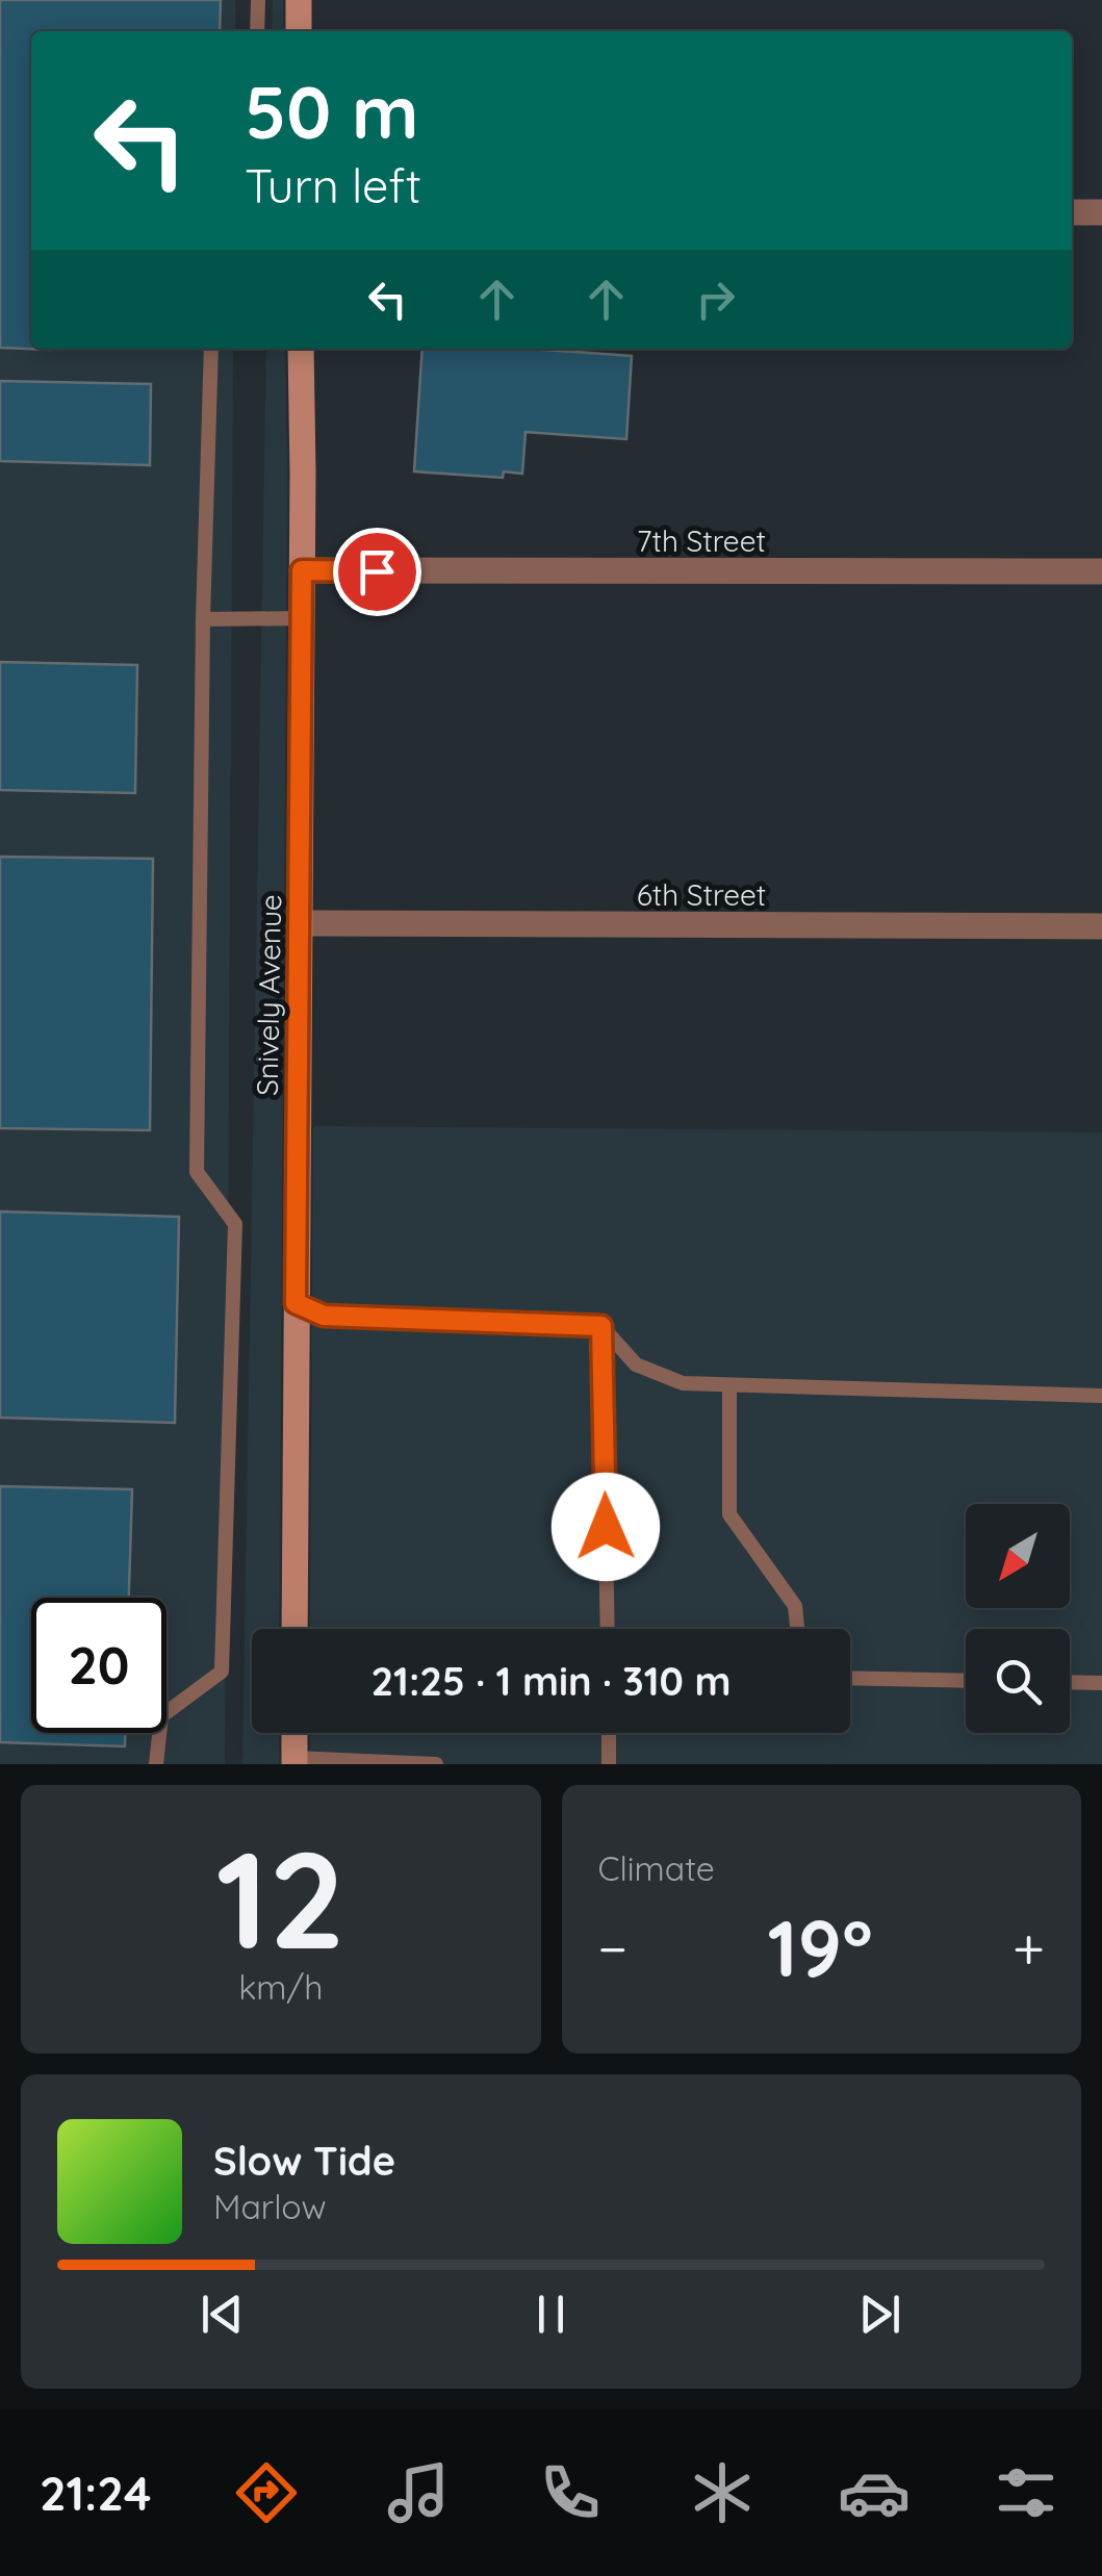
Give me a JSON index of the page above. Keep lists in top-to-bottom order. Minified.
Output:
{"streets":{"main road":["Snively Avenue"],"street":["7th Street","6th Street"]},"crossings":[["7th Street","Snively Avenue"],["6th Street","Snively Avenue"]],"north":"bottom left","page":{"turn":["50 m","Turn left"],"limit":"20","trip":"21:25 · 1 min · 310 m","tile":[["12","km/h"],"Climate"],"heat":["−","19°","+"],"song":["Slow Tide","Marlow"],"tabs":"21:24"}}
